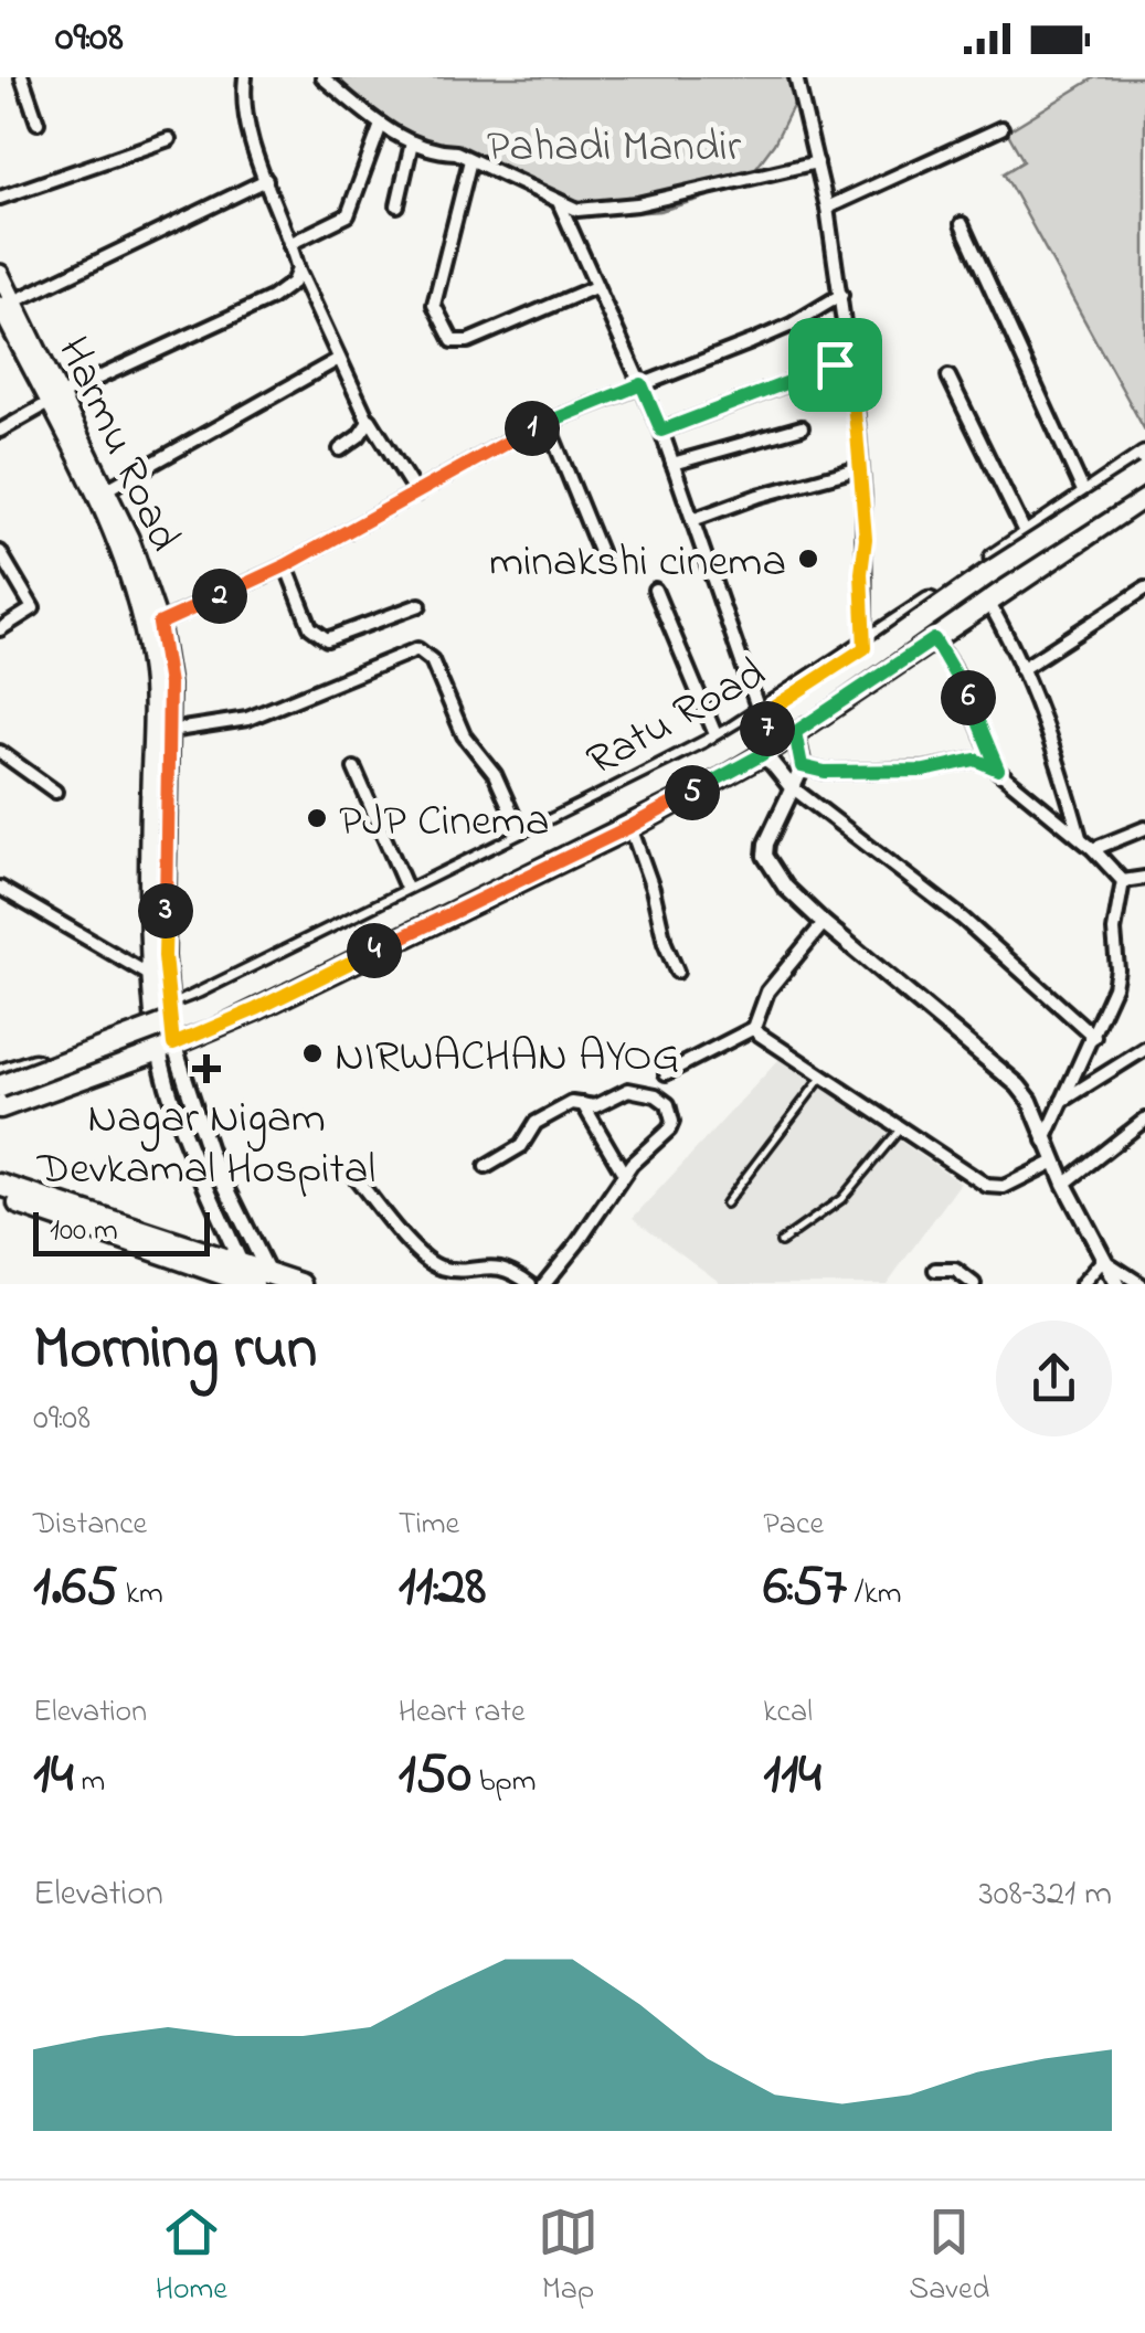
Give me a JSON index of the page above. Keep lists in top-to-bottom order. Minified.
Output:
{"streets":{"main road":["Harmu Road","Ratu Road"]},"crossings":[["Harmu Road","Ratu Road"]],"parks":["Pahadi Mandir"],"places":{"other":["minakshi cinema","PJP Cinema","NIRWACHAN AYOG"],"health":["Nagar Nigam Devkamal Hospital"]},"scale_bar":"100 m","page":{"status":"09:08","pins":["1","2","6","7","5","3","4"],"scale":"100 m","heading":["Morning run","09:08"],"stats":[["Distance","1.65 km"],["Time","11:28"],["Pace","6:57 /km"],["Elevation","14 m"],["Heart rate","150 bpm"],["kcal","114"]],"chart":["Elevation","308–321 m"],"tabs":["Home","Map","Saved"]}}
